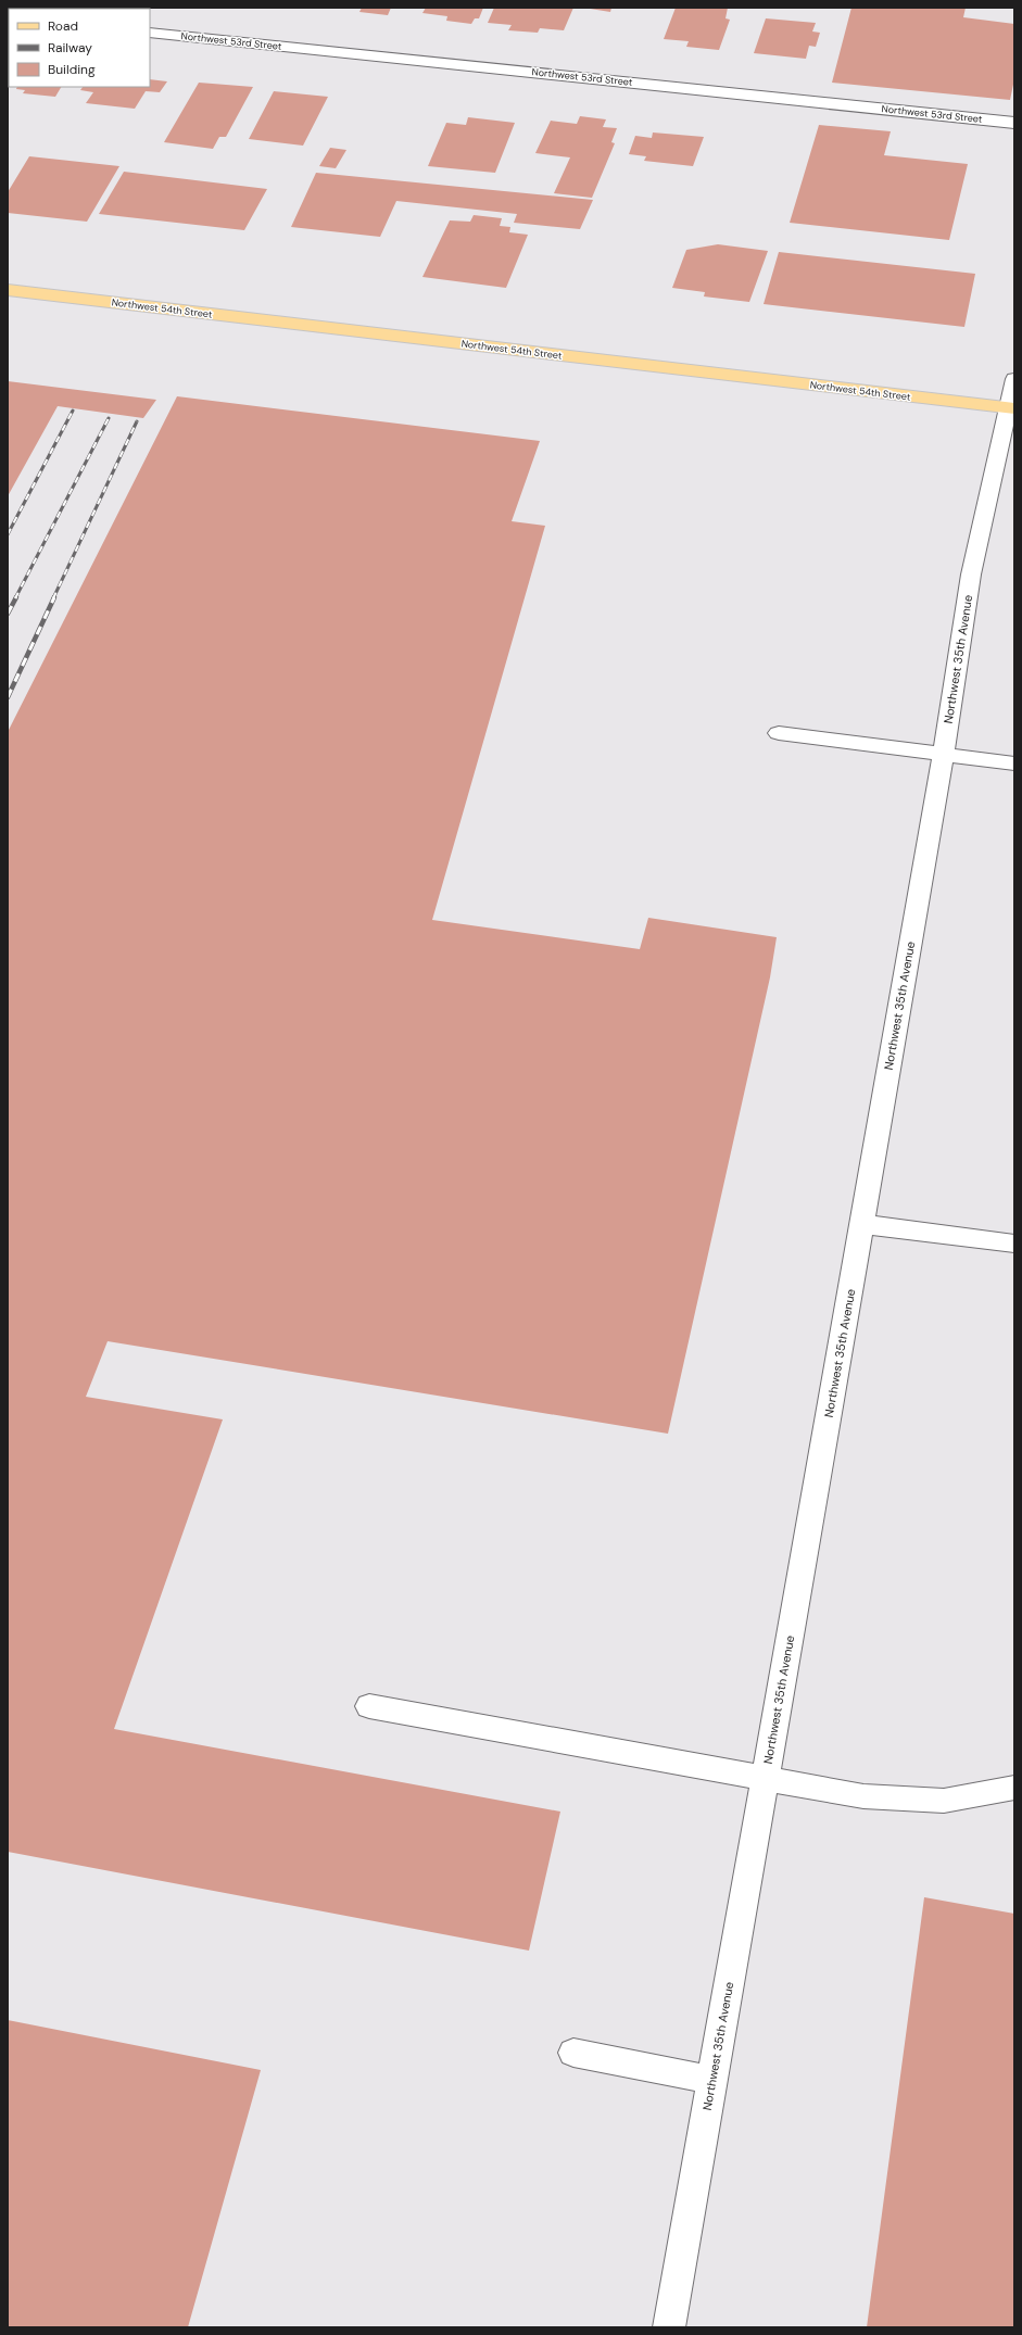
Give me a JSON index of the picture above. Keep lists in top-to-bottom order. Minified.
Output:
{"streets":{"main road":["Northwest 54th Street"],"street":["Northwest 53rd Street","Northwest 35th Avenue"]},"crossings":[["Northwest 54th Street","Northwest 35th Avenue"]],"legend":["Road","Railway","Building"]}
